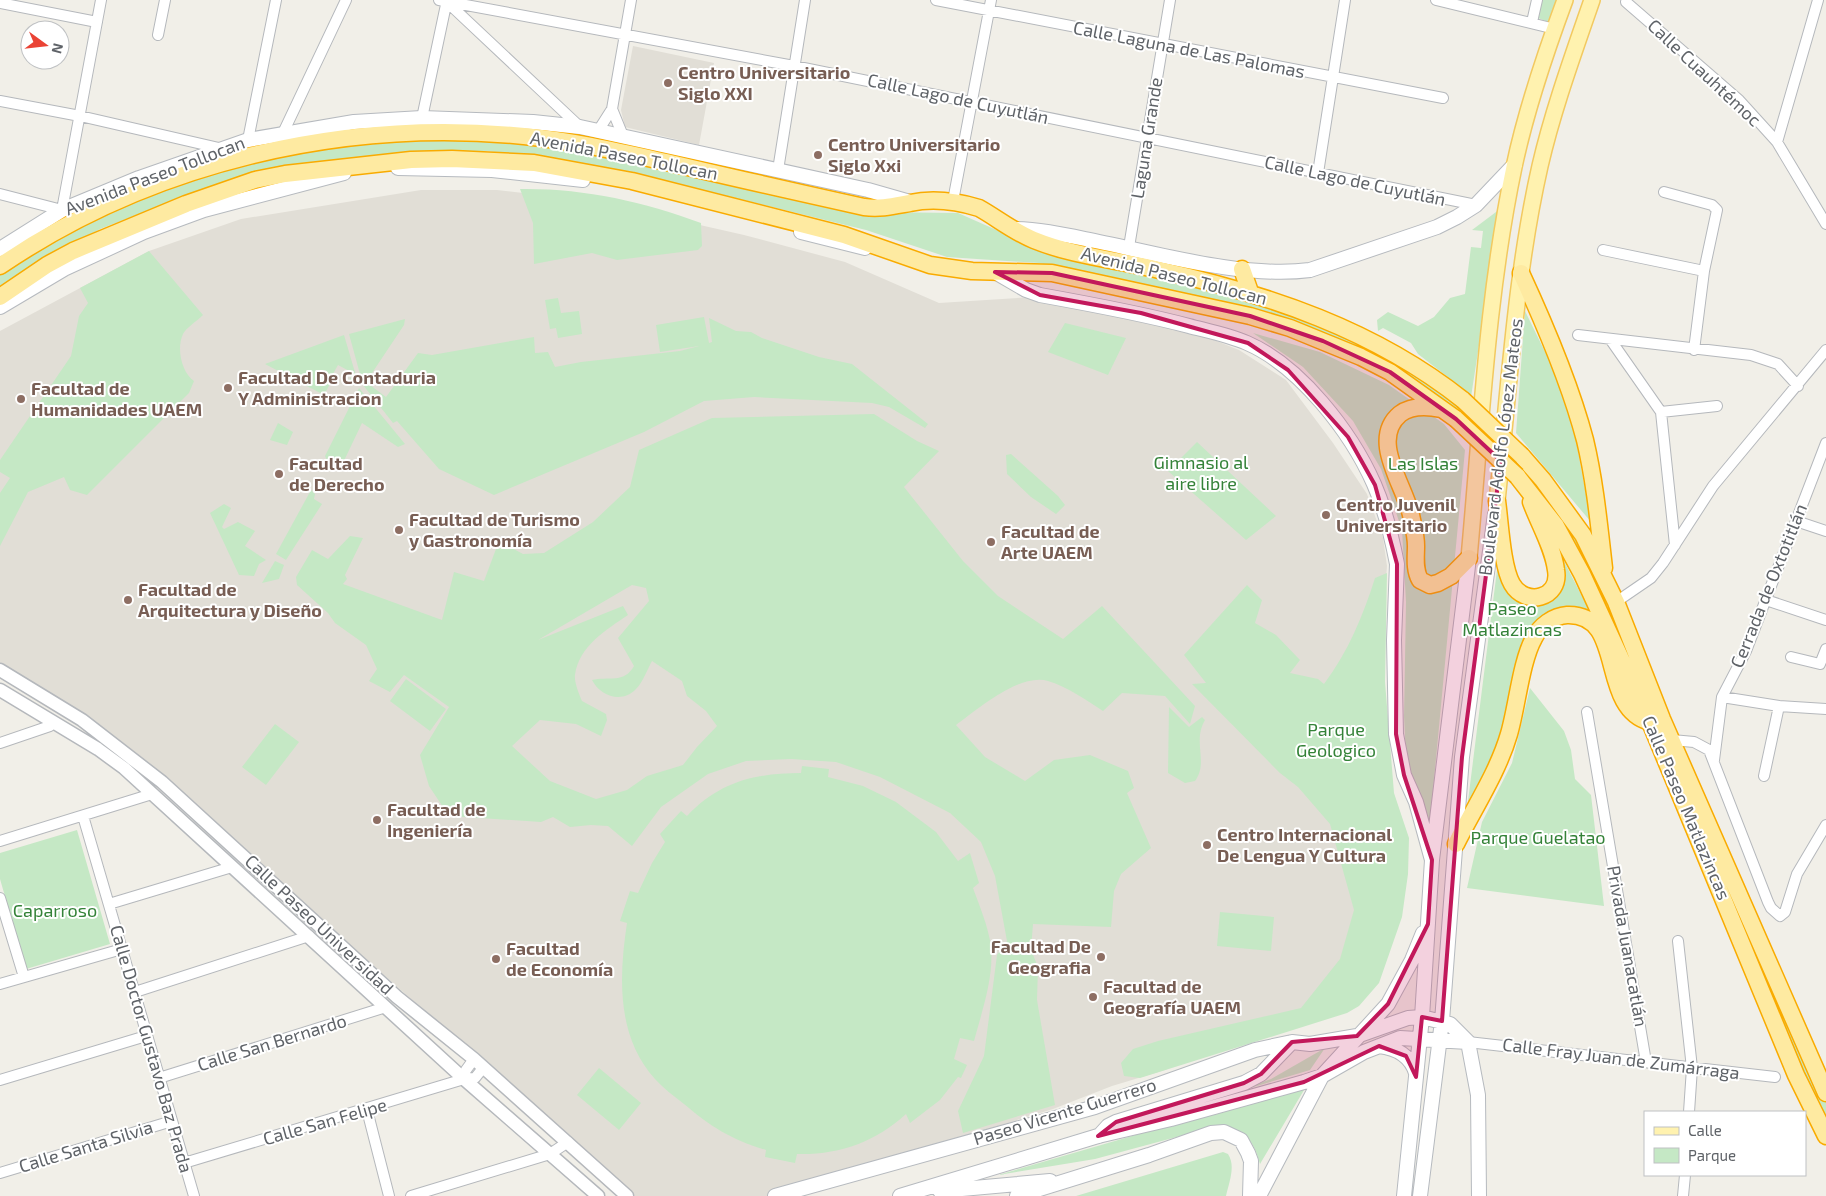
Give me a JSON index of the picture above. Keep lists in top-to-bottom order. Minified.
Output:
{"streets":{"highway":["Avenida Paseo Tollocan","Calle Paseo Matlazincas"],"main road":["Boulevard Adolfo López Mateos","Paseo Vicente Guerrero"],"street":["Calle Laguna de Las Palomas","Calle Cuauhtémoc","Calle Lago de Cuyutlán","Laguna Grande","Cerrada de Oxtotitlán","Calle Paseo Universidad","Privada Juanacatlán","Calle San Bernardo","Calle Doctor Gustavo Baz Prada","Calle Fray Juan de Zumárraga","Calle San Felipe","Calle Santa Silvia"]},"crossings":[["Calle Laguna de Las Palomas","Laguna Grande"],["Calle Lago de Cuyutlán","Laguna Grande"],["Avenida Paseo Tollocan","Calle Paseo Matlazincas"],["Boulevard Adolfo López Mateos","Paseo Vicente Guerrero"],["Calle Paseo Universidad","Calle San Bernardo"],["Calle Paseo Universidad","Calle San Felipe"],["Privada Juanacatlán","Calle Fray Juan de Zumárraga"],["Calle San Bernardo","Calle Doctor Gustavo Baz Prada"],["Calle Doctor Gustavo Baz Prada","Calle San Felipe"],["Calle Doctor Gustavo Baz Prada","Calle Santa Silvia"],["Calle Fray Juan de Zumárraga","Paseo Vicente Guerrero"]],"parks":["Gimnasio al aire libre","Las Islas","Paseo Matlazincas","Parque Geologico","Parque Guelatao","Caparroso"],"places":["Centro Universitario Siglo XXI","Centro Universitario Siglo Xxi","Facultad De Contaduria Y Administracion","Facultad de Humanidades UAEM","Facultad de Derecho","Centro Juvenil Universitario","Facultad de Turismo y Gastronomía","Facultad de Arte UAEM","Facultad de Arquitectura y Diseño","Facultad de Ingeniería","Centro Internacional De Lengua Y Cultura","Facultad De Geografia","Facultad de Economía","Facultad de Geografía UAEM"],"legend":["Calle","Parque"],"north":"right"}
